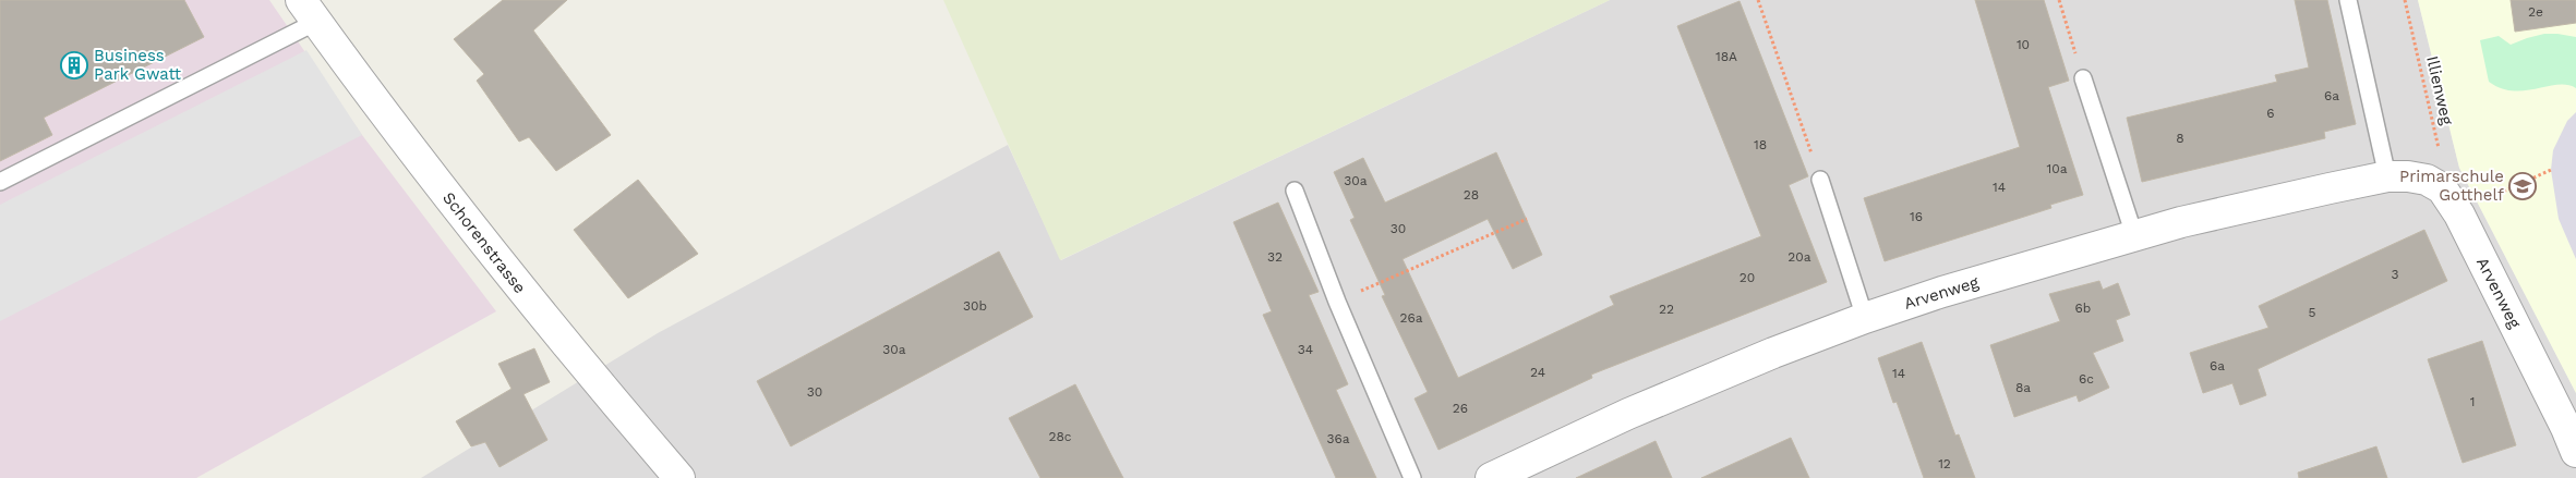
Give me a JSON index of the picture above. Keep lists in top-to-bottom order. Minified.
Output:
{"streets":{"street":["Schorenstrasse","Arvenweg"],"path":["Illienweg"]},"crossings":[["Illienweg","Arvenweg"]],"places":{"building":["Business Park Gwatt"],"school or university":["Primarschule Gotthelf"]},"house_numbers":["2e","10","18A","6a","6","8","18","10a","30a","14","28","16","30","32","20a","3","20","30b","6b","22","5","26a","30a","34","6a","24","14","6c","8a","30","1","26","28c","36a","12"]}
